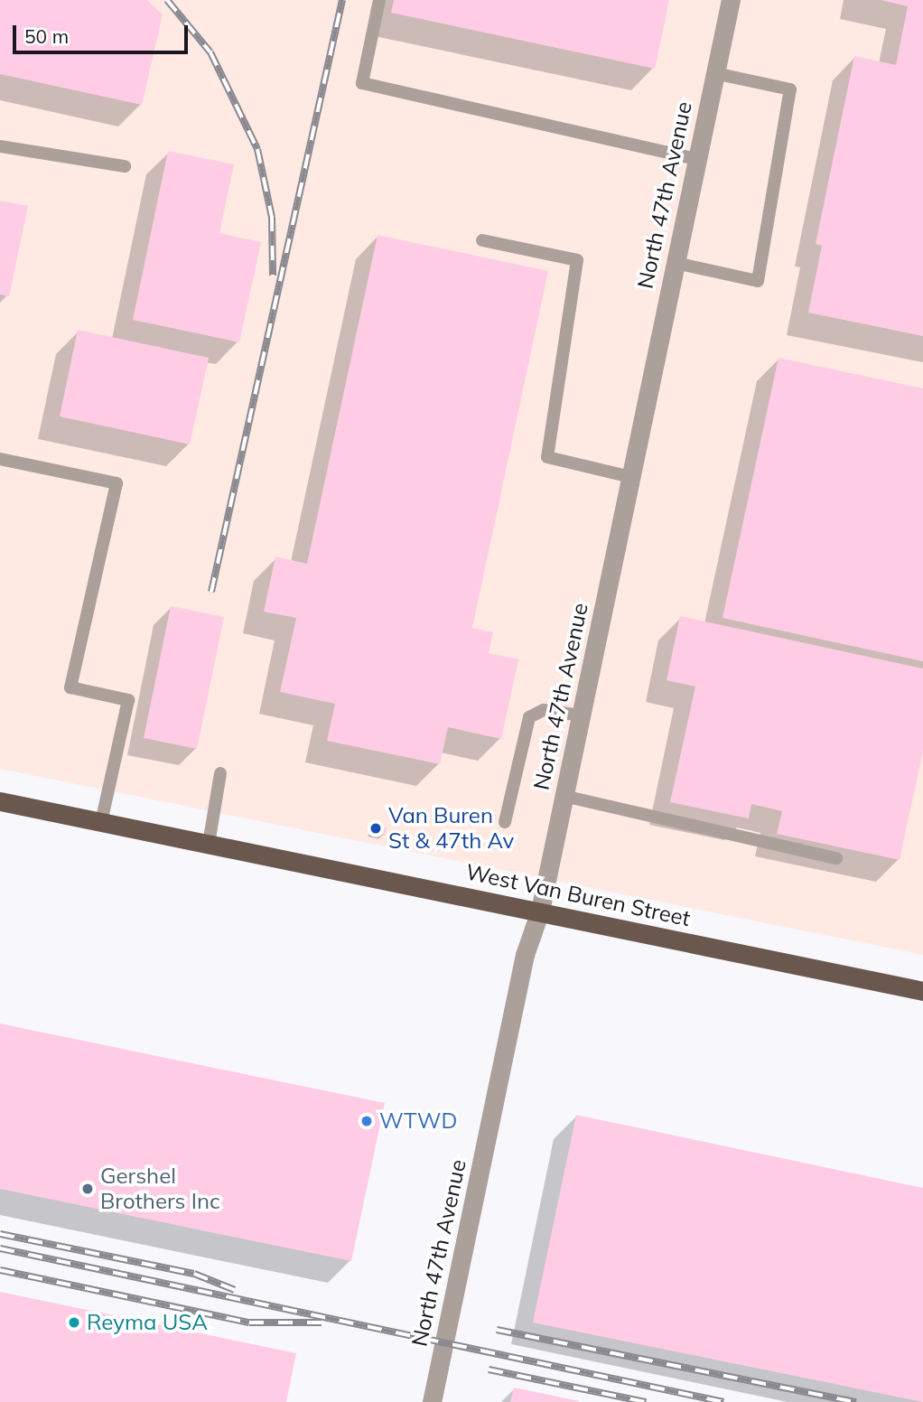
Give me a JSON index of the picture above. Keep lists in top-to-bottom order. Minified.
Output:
{"streets":{"main road":["West Van Buren Street"],"street":["North 47th Avenue"]},"crossings":[["North 47th Avenue","West Van Buren Street"]],"places":["Van Buren St & 47th Av","WTWD","Gershel Brothers Inc","Reyma USA"],"scale_bar":"50 m"}
